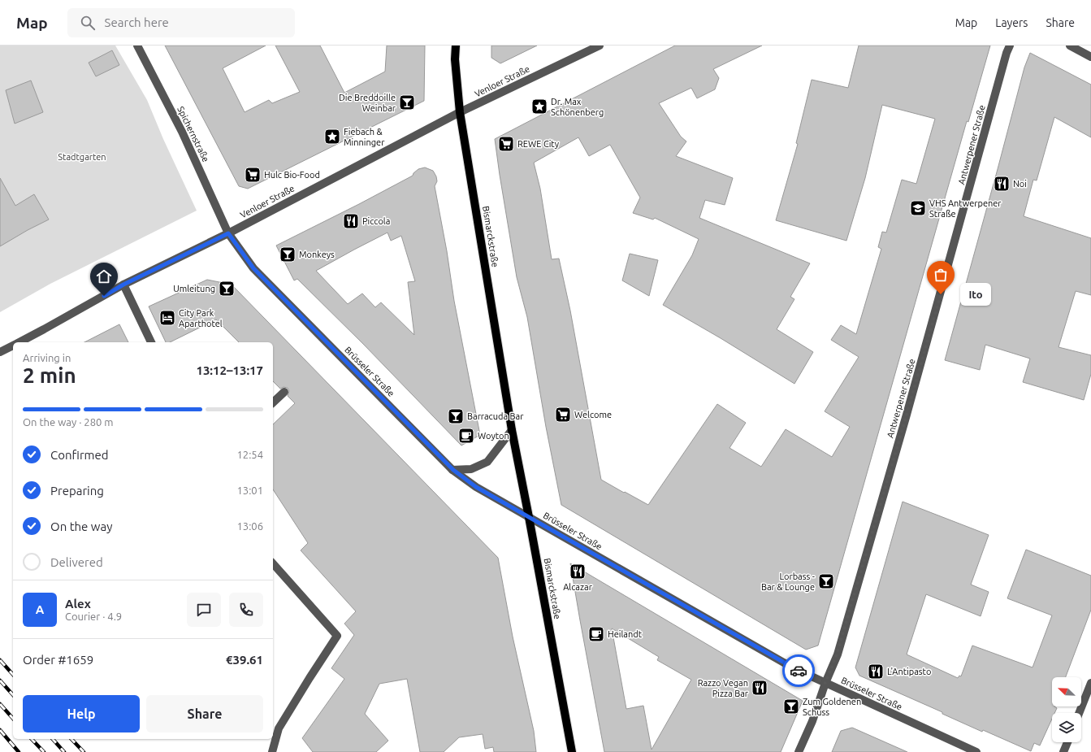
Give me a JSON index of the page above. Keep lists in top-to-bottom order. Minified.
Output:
{"streets":{"main road":["Bismarckstraße"],"street":["Venloer Straße","Spichernstraße","Antwerpener Straße","Brüsseler Straße"]},"crossings":[["Venloer Straße","Spichernstraße"],["Venloer Straße","Bismarckstraße"],["Venloer Straße","Brüsseler Straße"],["Spichernstraße","Brüsseler Straße"],["Antwerpener Straße","Brüsseler Straße"],["Bismarckstraße","Brüsseler Straße"]],"parks":["Stadtgarten"],"places":{"bar":["Die Breddoille Weinbar","Monkeys","Umleitung","Barracuda Bar","Lorbass - Bar & Lounge","Zum Goldenen Schuss"],"place":["Dr. Max Schönenberg","Fiebach & Minninger"],"supermarket":["REWE City","Hulc Bio-Food","Welcome"],"restaurant":["Noi","Piccola","Alcazar","L'Antipasto","Razzo Vegan Pizza Bar"],"school or university":["VHS Antwerpener Straße"],"other":["Ito"],"hotel":["City Park Aparthotel"],"cafe":["Woyton","Heilandt"]},"north":"top left","page":{"header":"Map","search":"Search here","nav":["Map","Layers","Share"],"bubble":"Ito","heading":["2 min","Arriving in","13:12–13:17"],"panel":["Alex","Courier · 4.9","Order #1659","€39.61"],"bar":"On the way · 280 m","list":[["Confirmed","12:54"],["Preparing","13:01"],["On the way","13:06"],"Delivered"],"round":"A","buttons":["Help","Share"]}}
